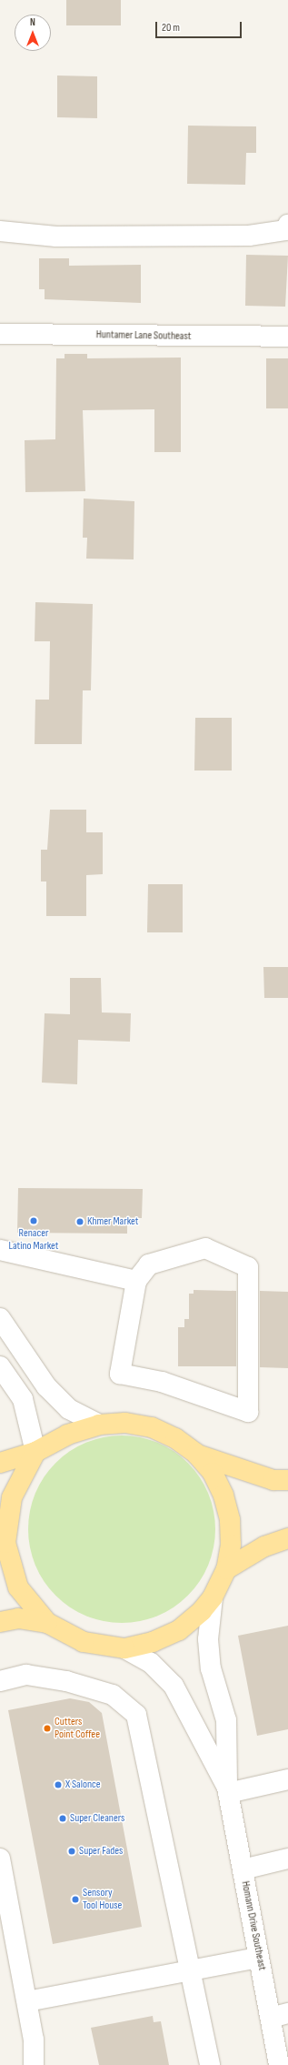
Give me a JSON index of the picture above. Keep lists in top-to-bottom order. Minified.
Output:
{"streets":{"street":["Huntamer Lane Southeast","Homann Drive Southeast"]},"places":["Renacer Latino Market","Khmer Market","Cutters Point Coffee","X Salonce","Super Cleaners","Super Fades","Sensory Tool House"],"scale_bar":"20 m","north":"top"}
